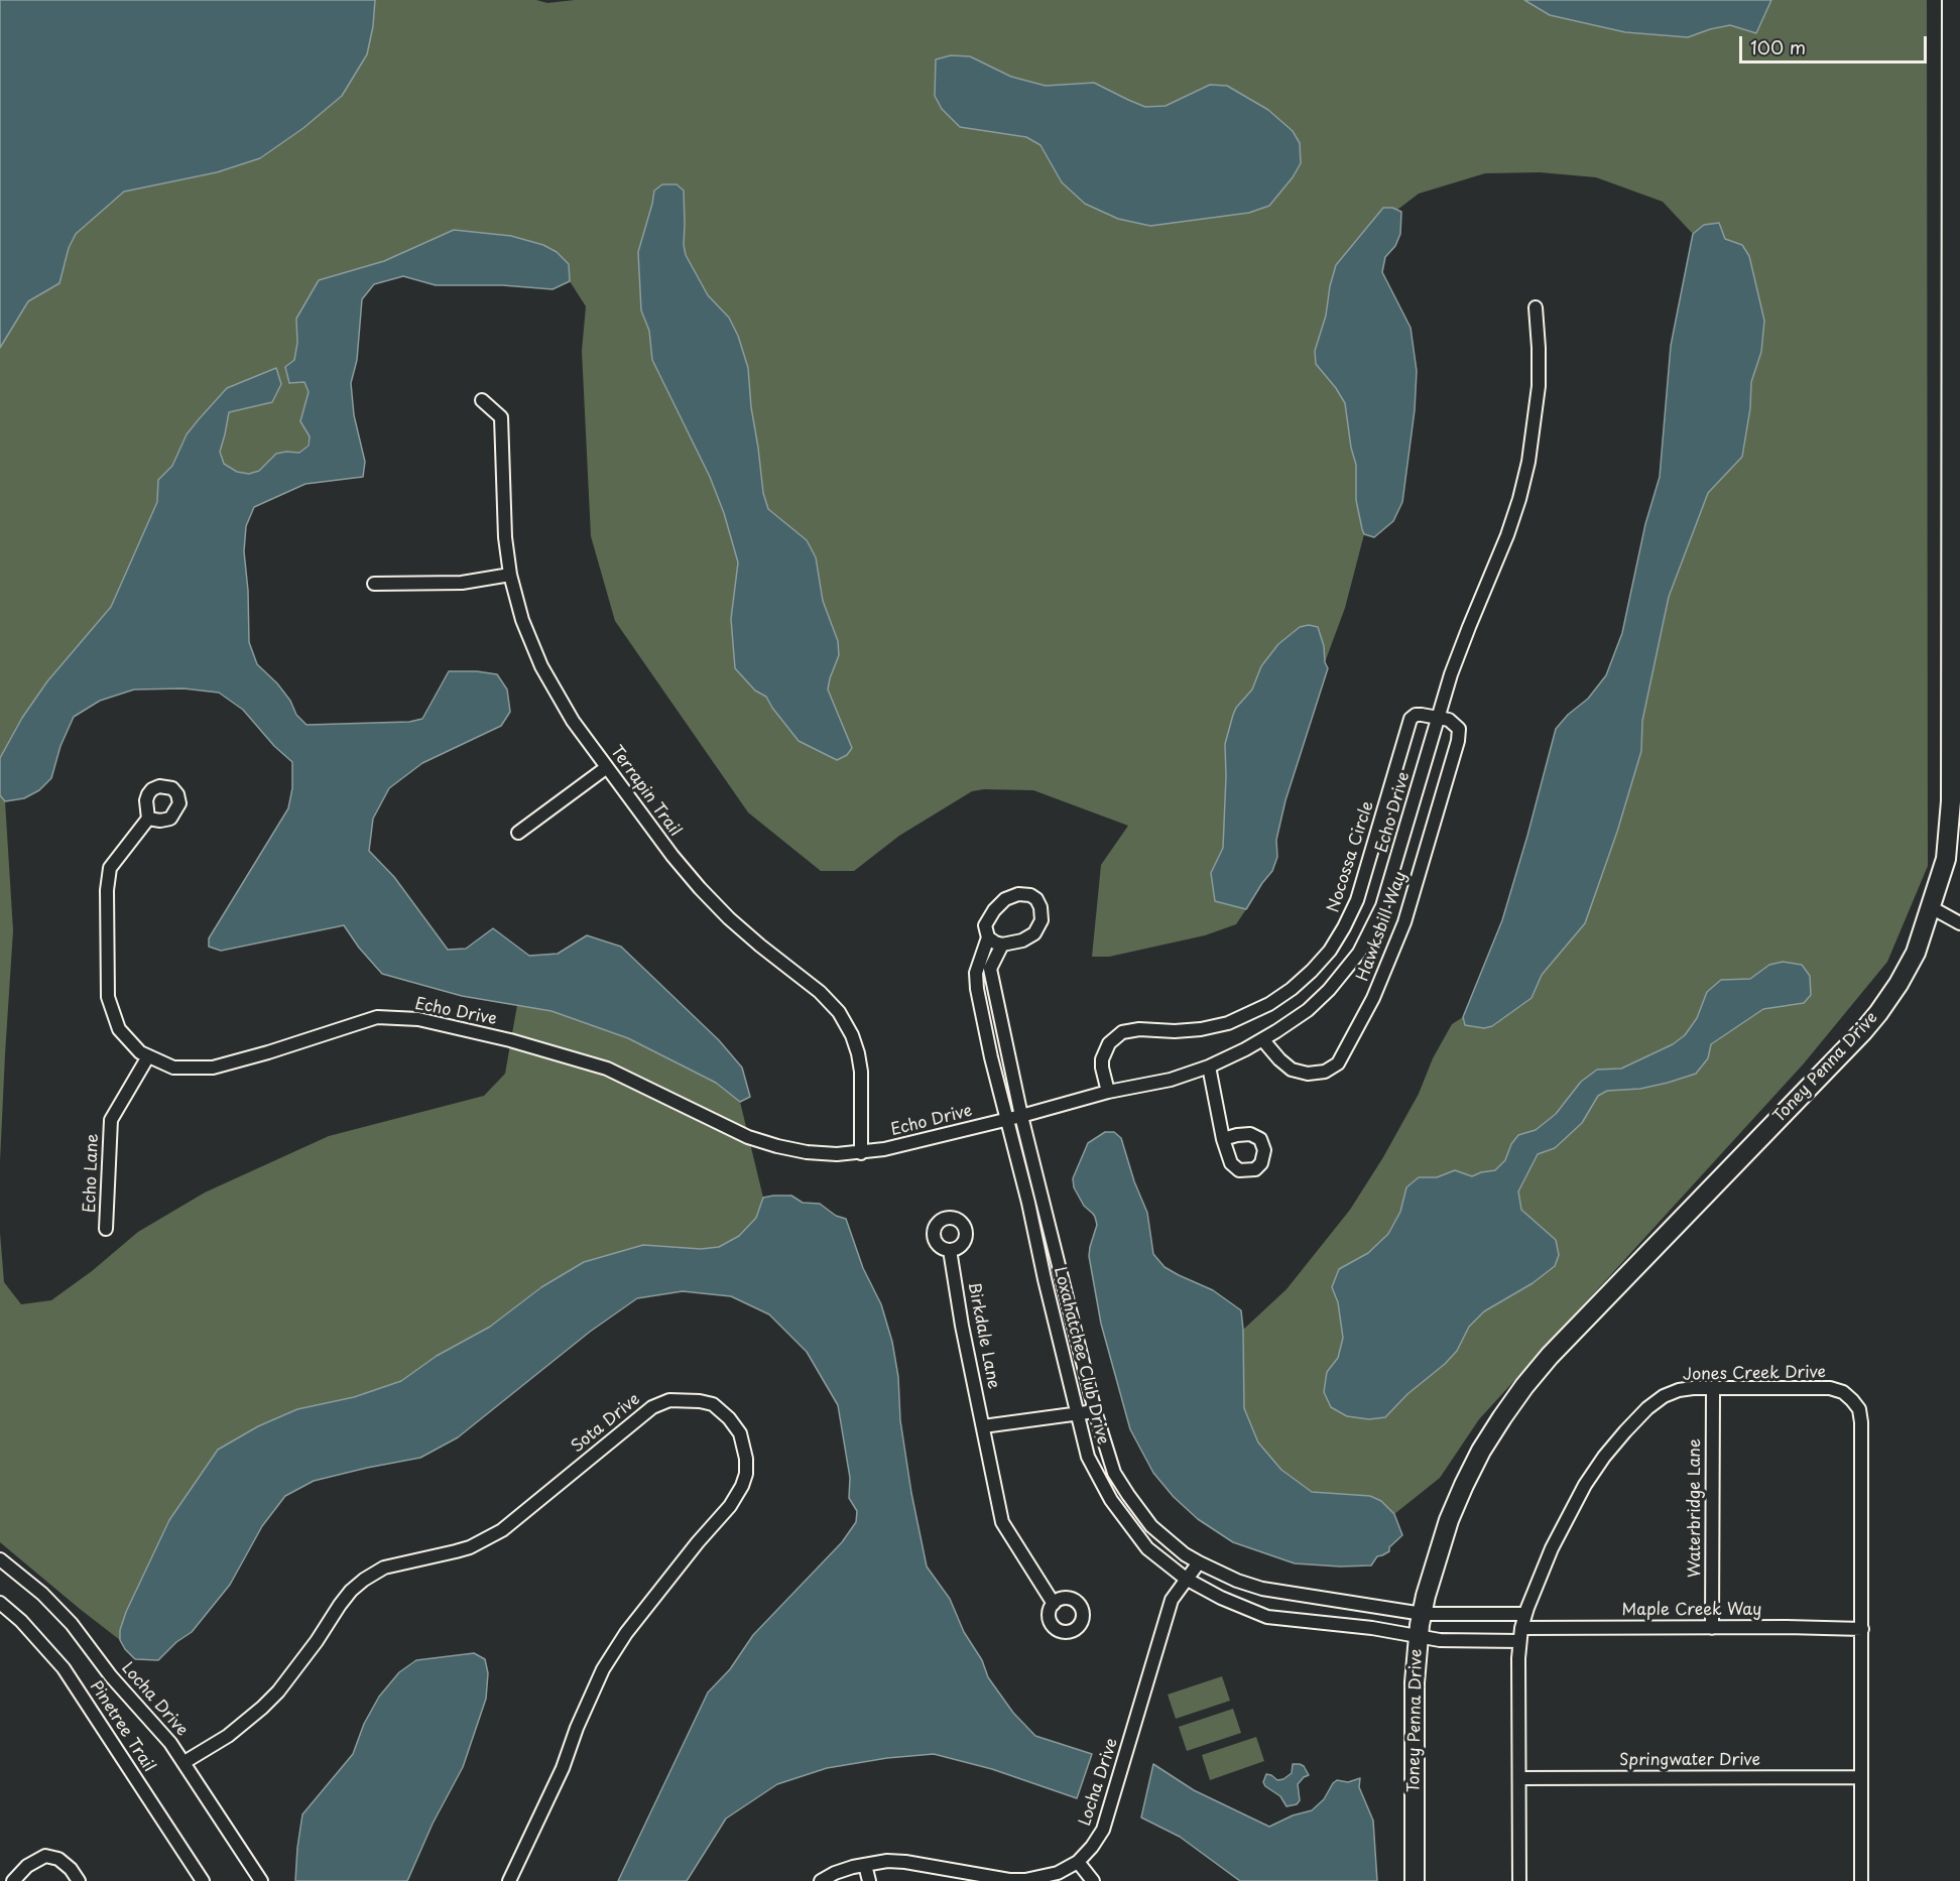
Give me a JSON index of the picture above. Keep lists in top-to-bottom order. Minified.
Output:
{"streets":{"street":["Terrapin Trail","Echo Drive","Nocossa Circle","Hawksbill Way","Toney Penna Drive","Echo Lane","Birkdale Lane","Loxahatchee Club Drive","Jones Creek Drive","Sota Drive","Waterbridge Lane","Maple Creek Way","Locha Drive","Pinetree Trail","Springwater Drive"]},"crossings":[["Terrapin Trail","Echo Drive"],["Echo Drive","Nocossa Circle"],["Echo Drive","Hawksbill Way"],["Echo Drive","Echo Lane"],["Echo Drive","Loxahatchee Club Drive"],["Nocossa Circle","Hawksbill Way"],["Toney Penna Drive","Loxahatchee Club Drive"],["Loxahatchee Club Drive","Locha Drive"],["Jones Creek Drive","Waterbridge Lane"],["Jones Creek Drive","Maple Creek Way"],["Jones Creek Drive","Springwater Drive"],["Sota Drive","Locha Drive"],["Waterbridge Lane","Maple Creek Way"]],"scale_bar":"100 m"}
